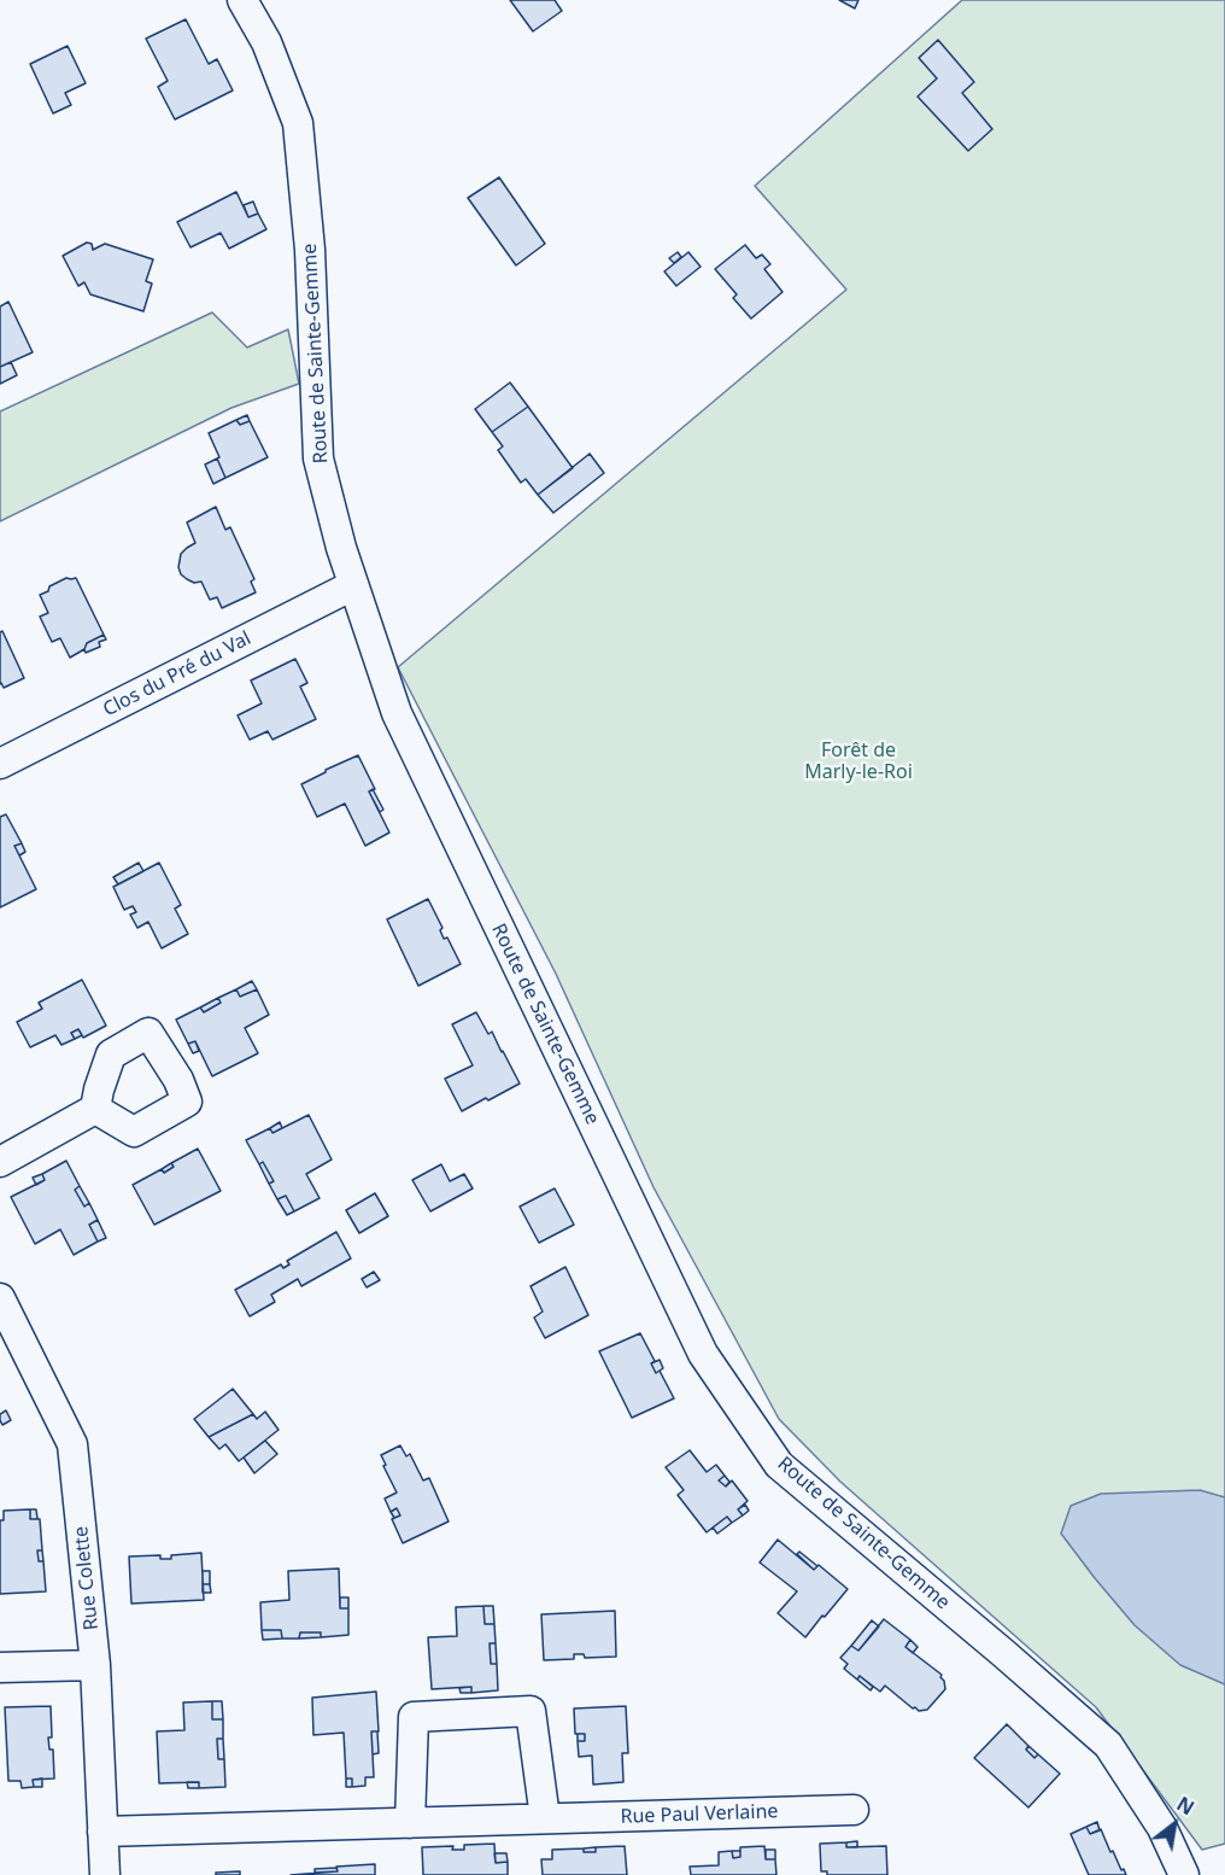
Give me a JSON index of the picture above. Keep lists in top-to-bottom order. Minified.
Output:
{"streets":{"street":["Route de Sainte-Gemme","Clos du Pré du Val","Rue Colette","Rue Paul Verlaine"]},"crossings":[["Route de Sainte-Gemme","Clos du Pré du Val"],["Rue Colette","Rue Paul Verlaine"]],"parks":["Forêt de Marly-le-Roi"],"north":"top right"}
